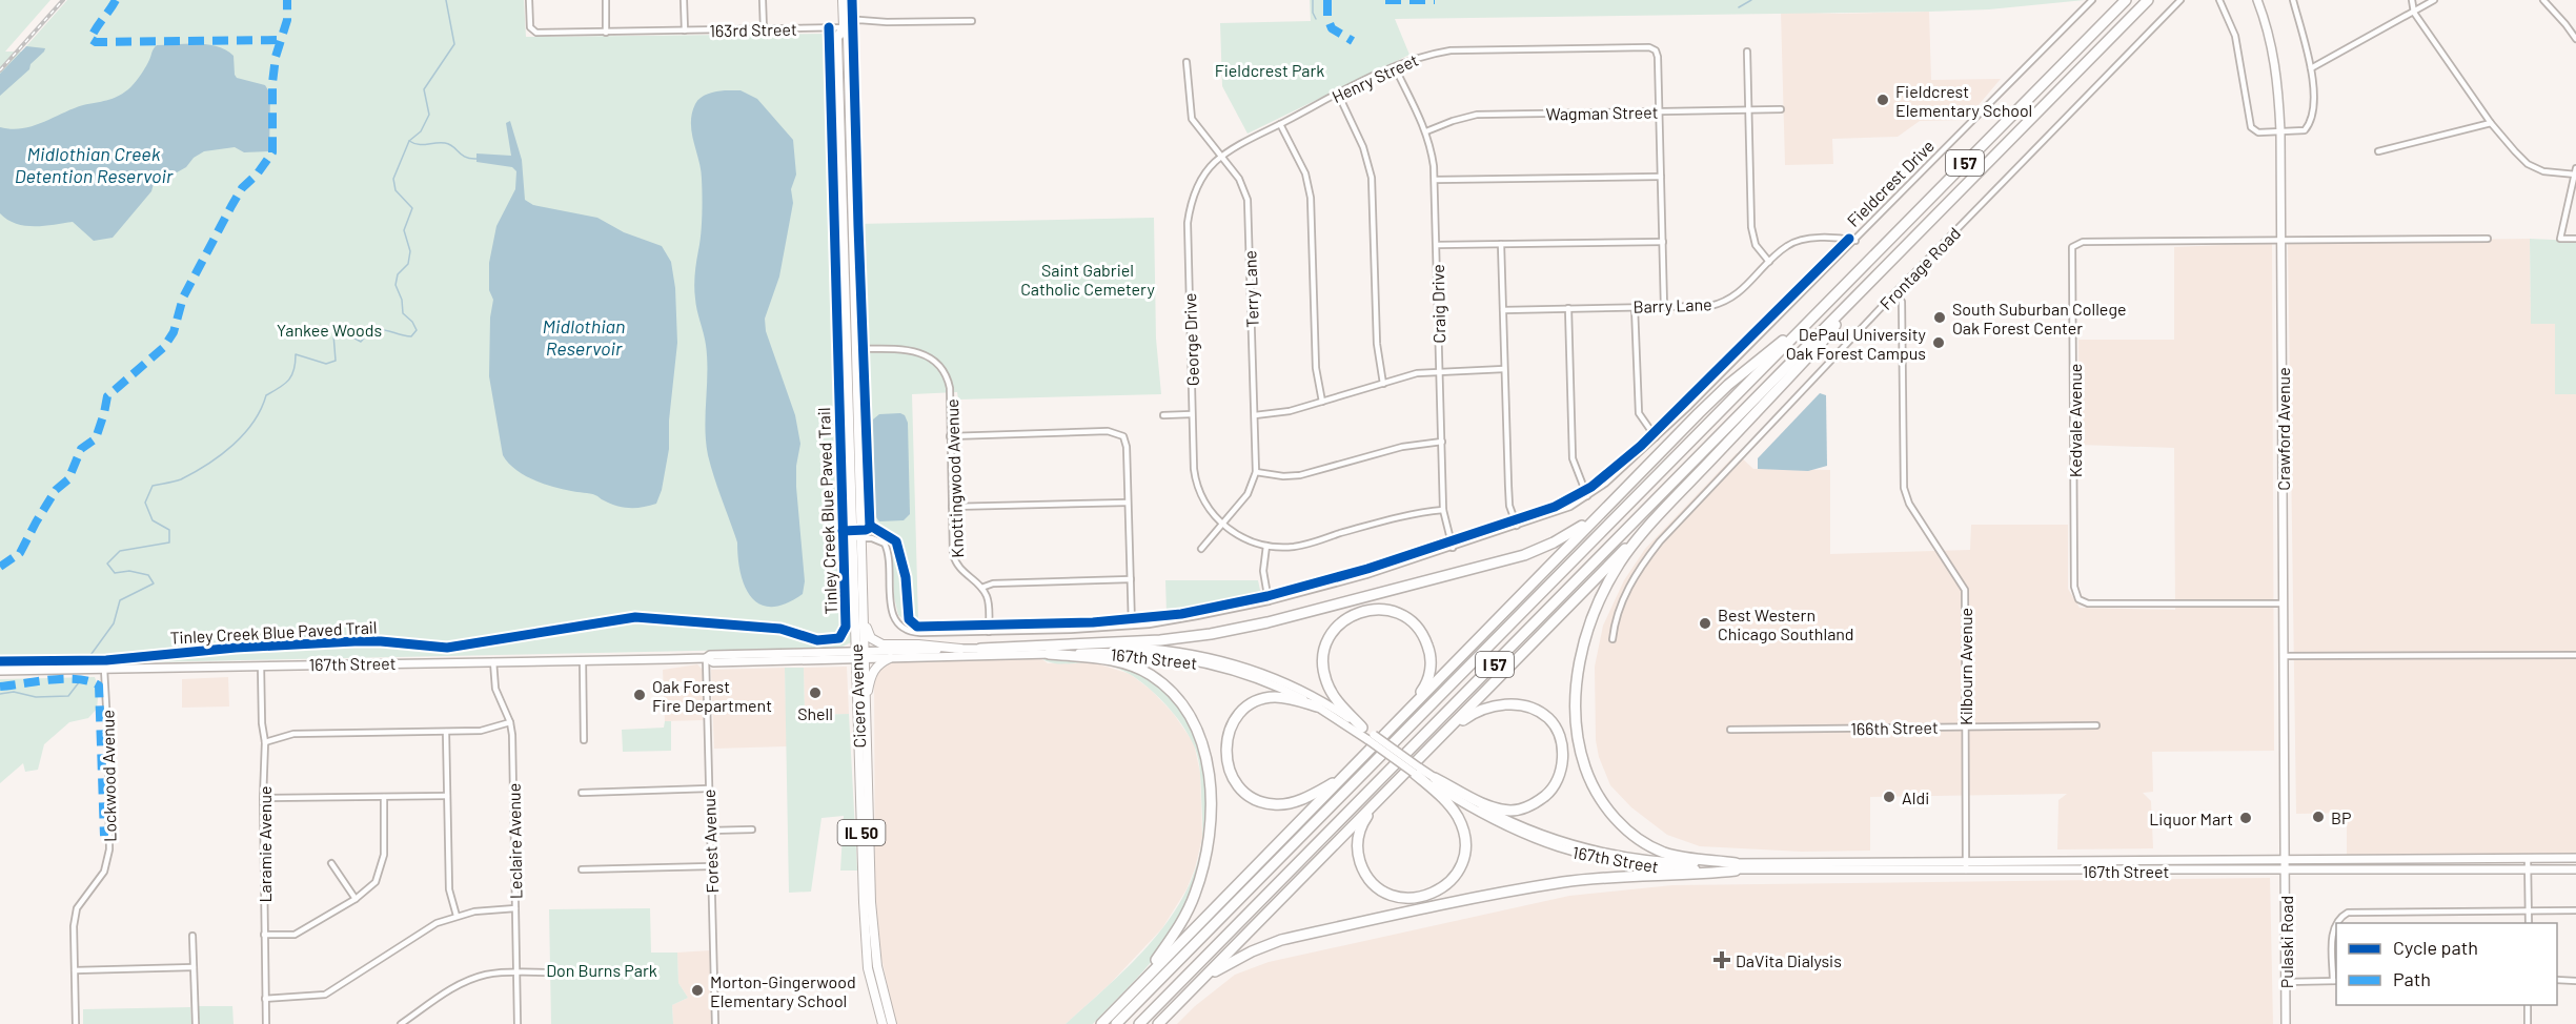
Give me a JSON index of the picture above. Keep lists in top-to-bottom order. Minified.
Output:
{"streets":{"highway":["I 57"],"main road":["Crawford Avenue","167th Street","Cicero Avenue","IL 50","Pulaski Road"],"street":["163rd Street","Henry Street","Wagman Street","Fieldcrest Drive","Frontage Road","Terry Lane","Craig Drive","Barry Lane","George Drive","Kedvale Avenue","Knottingwood Avenue","Kilbourn Avenue","166th Street","Lockwood Avenue","Leclaire Avenue","Forest Avenue","Laramie Avenue"],"cycle path":["Tinley Creek Blue Paved Trail"]},"crossings":[["163rd Street","Cicero Avenue"],["Henry Street","Wagman Street"],["Henry Street","Terry Lane"],["Henry Street","Craig Drive"],["Henry Street","George Drive"],["Wagman Street","Craig Drive"],["Fieldcrest Drive","Craig Drive"],["Fieldcrest Drive","Barry Lane"],["Fieldcrest Drive","Cicero Avenue"],["Frontage Road","Kilbourn Avenue"],["Terry Lane","George Drive"],["Kedvale Avenue","Crawford Avenue"],["Crawford Avenue","167th Street"],["Crawford Avenue","Pulaski Road"],["Knottingwood Avenue","Cicero Avenue"],["167th Street","Kilbourn Avenue"],["167th Street","Cicero Avenue"],["167th Street","Lockwood Avenue"],["167th Street","Leclaire Avenue"],["167th Street","Forest Avenue"],["167th Street","Laramie Avenue"],["167th Street","Pulaski Road"],["Kilbourn Avenue","166th Street"]],"water":["Midlothian Creek Detention Reservoir","Midlothian Reservoir"],"parks":["Fieldcrest Park","Saint Gabriel Catholic Cemetery","Yankee Woods","Don Burns Park"],"places":{"other":["Fieldcrest Elementary School","South Suburban College Oak Forest Center","DePaul University Oak Forest Campus","Best Western Chicago Southland","Shell","Oak Forest Fire Department","Aldi","BP","Liquor Mart","Morton-Gingerwood Elementary School"],"health":["DaVita Dialysis"]},"legend":["Cycle path","Path"]}
